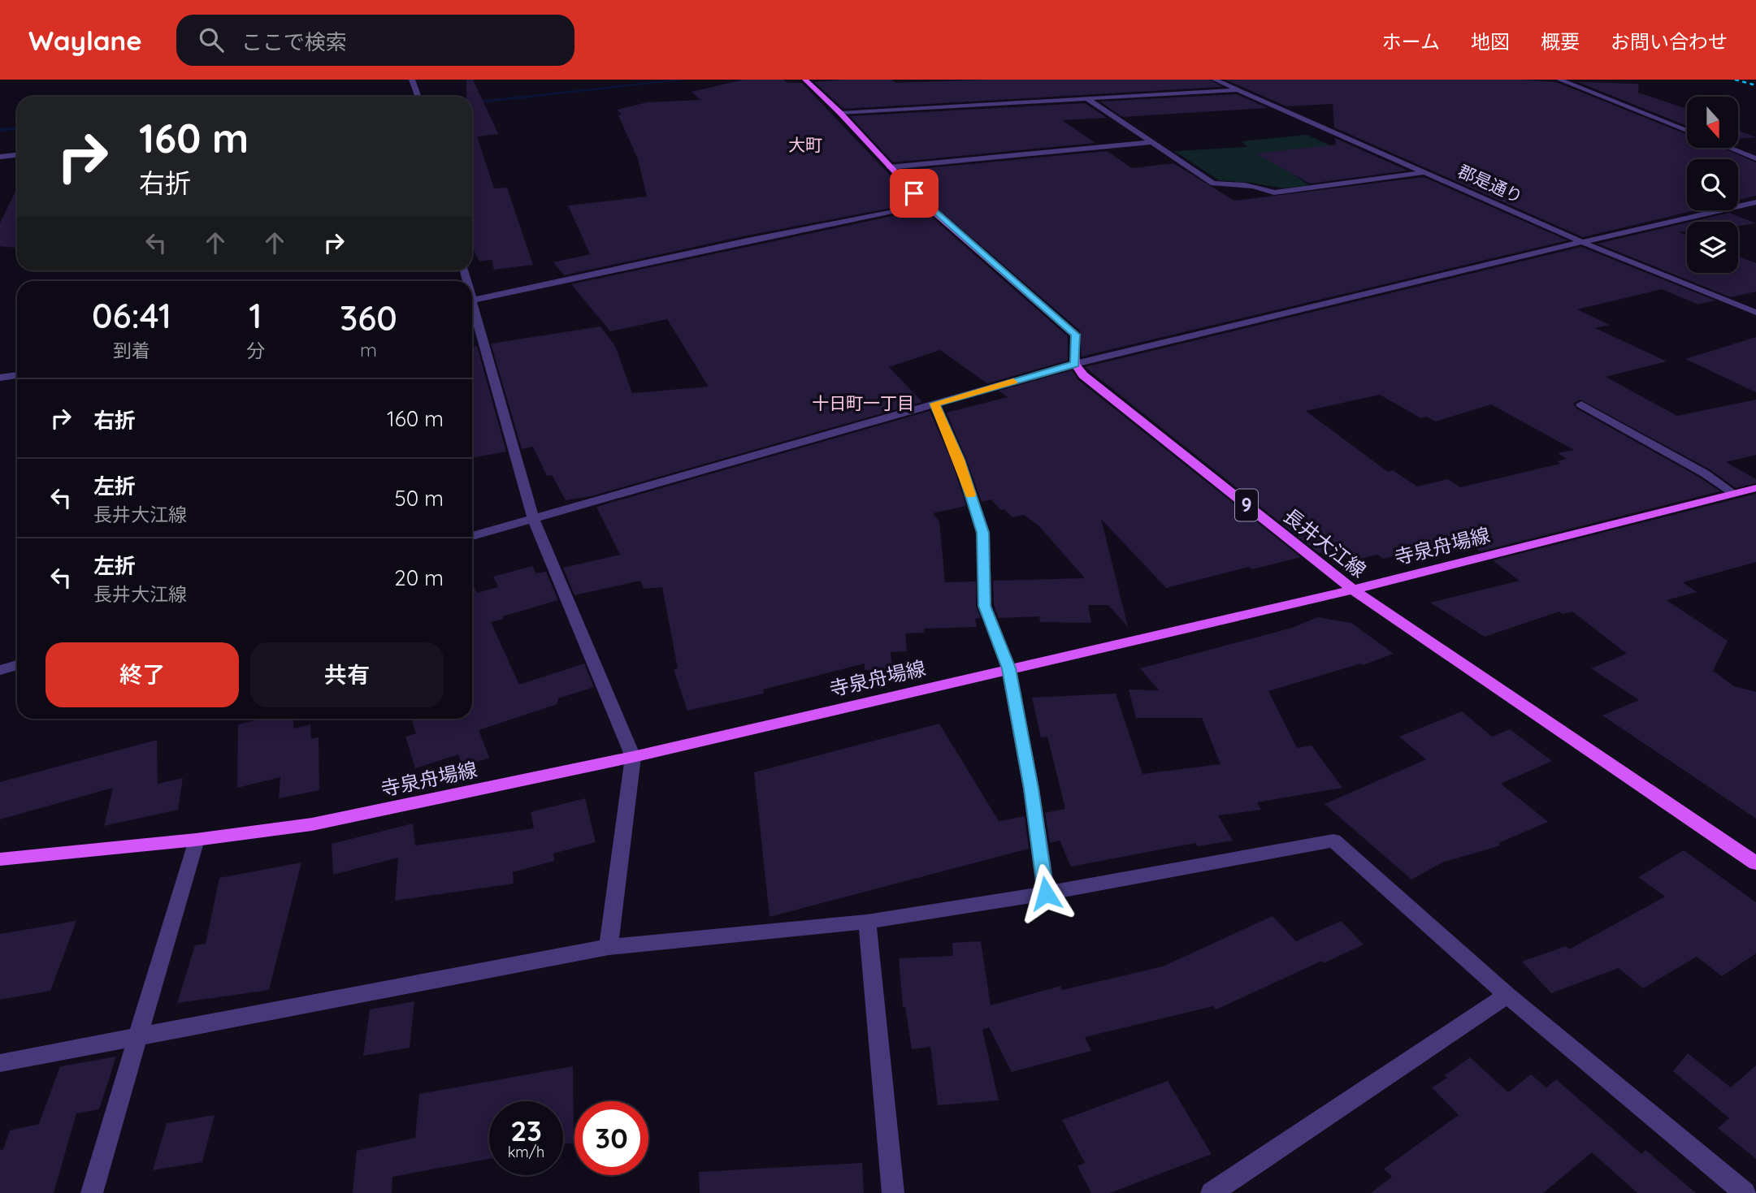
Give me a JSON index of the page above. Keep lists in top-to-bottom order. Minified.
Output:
{"streets":{"main road":["9","長井大江線","寺泉舟場線"],"street":["郡是通り"]},"crossings":[["長井大江線","寺泉舟場線"]],"districts":["大町","十日町一丁目"],"north":"bottom","page":{"header":"Waylane","search":"ここで検索","nav":["ホーム","地図","概要","お問い合わせ"],"turn":["160 m","右折"],"eta":["06:41","到着","1","分","360","m"],"list":[{"name":"右折","value":"160 m"},{"name":"左折","note":"長井大江線","value":"50 m"},{"name":"左折","note":"長井大江線","value":"20 m"}],"buttons":["終了","共有"],"speed":"23 km/h","limit":"30"}}
